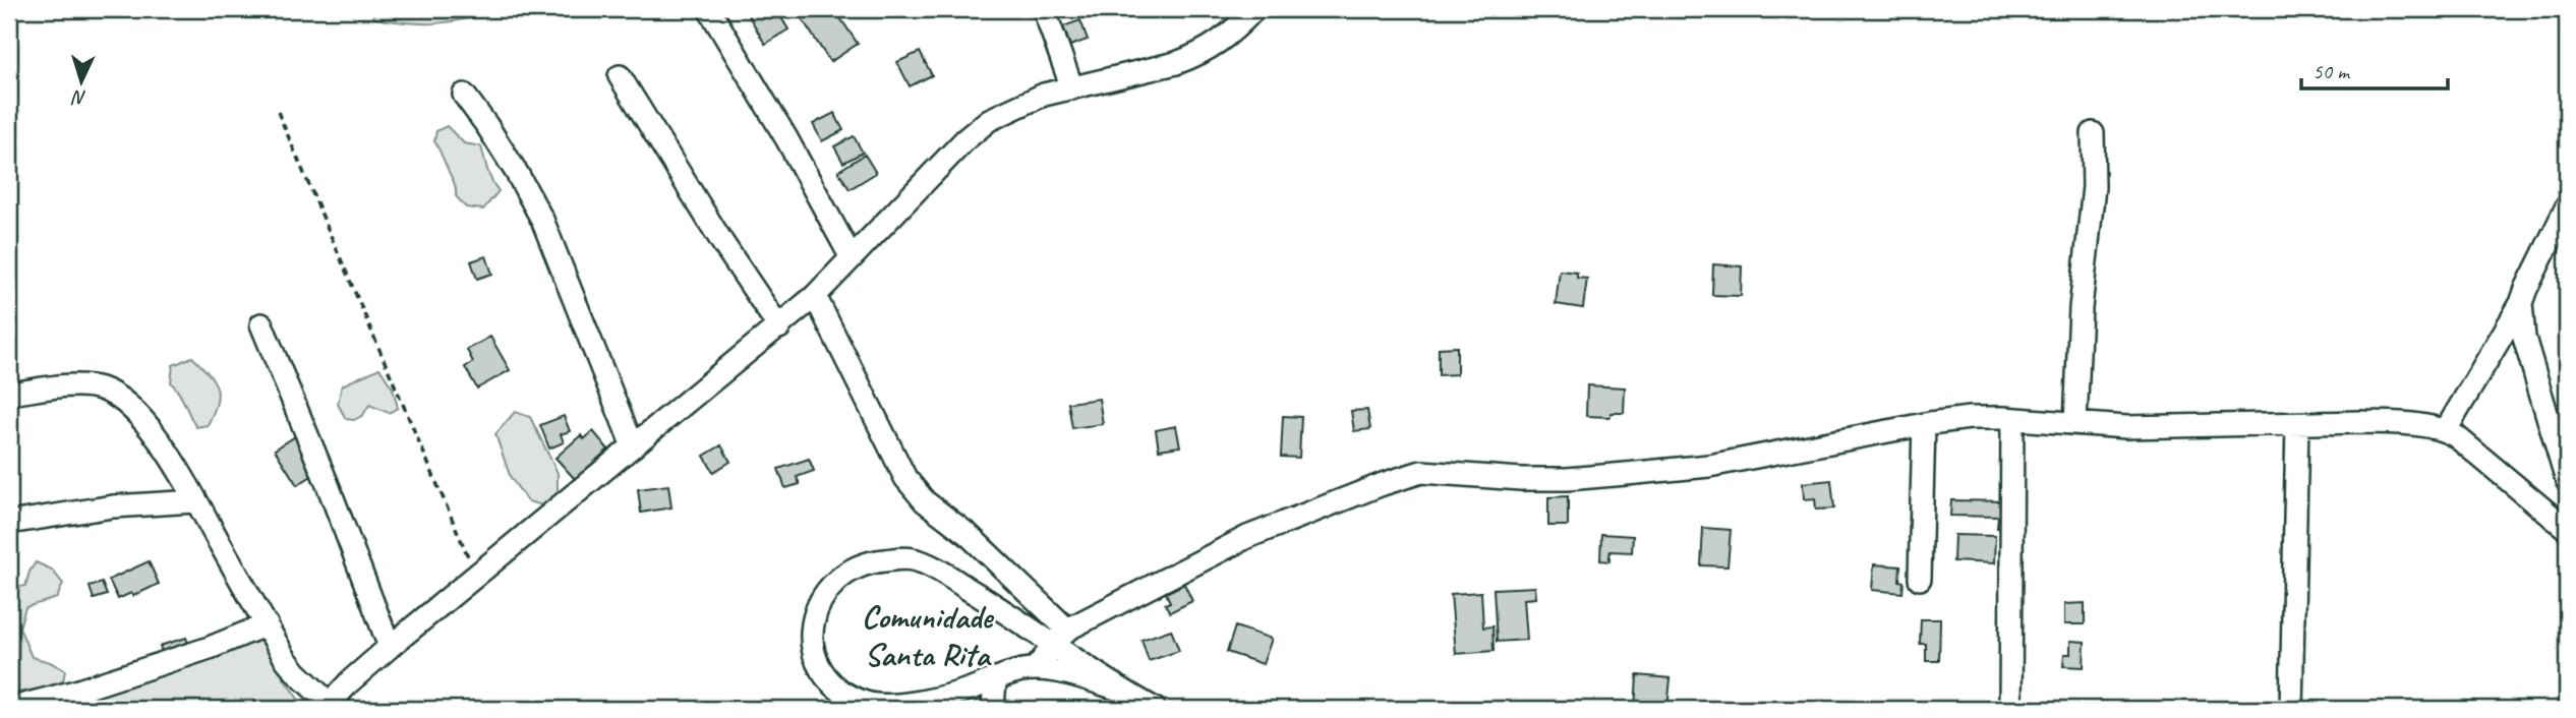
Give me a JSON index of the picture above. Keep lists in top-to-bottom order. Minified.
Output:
{"districts":["Comunidade Santa Rita"],"scale_bar":"50 m","north":"bottom"}
